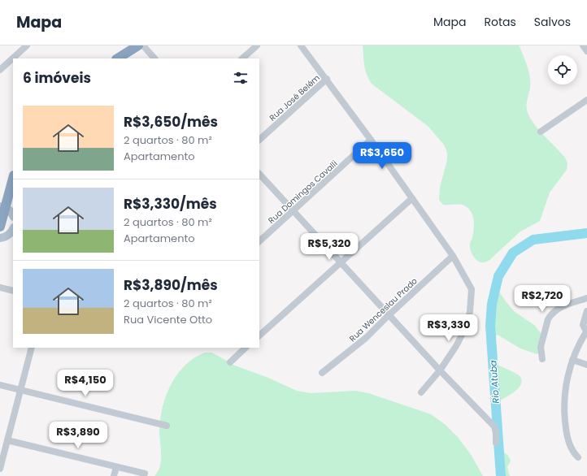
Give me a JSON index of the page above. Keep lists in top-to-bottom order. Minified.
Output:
{"streets":{"street":["Rua José Belém","Rua Domingos Cavalli","Rua Wenceslau Prado"]},"water":["Rio Atuba"],"page":{"header":"Mapa","nav":["Mapa","Rotas","Salvos"],"heading":"6 imóveis","list":[{"name":"R$3,650/mês","note":"2 quartos · 80 m² · Apartamento"},{"name":"R$3,330/mês","note":"2 quartos · 80 m² · Apartamento"},{"name":"R$3,890/mês","note":"2 quartos · 80 m² · Rua Vicente Otto"}],"price":["R$3,650","R$5,320","R$2,720","R$3,330","R$4,150","R$3,890"]}}
